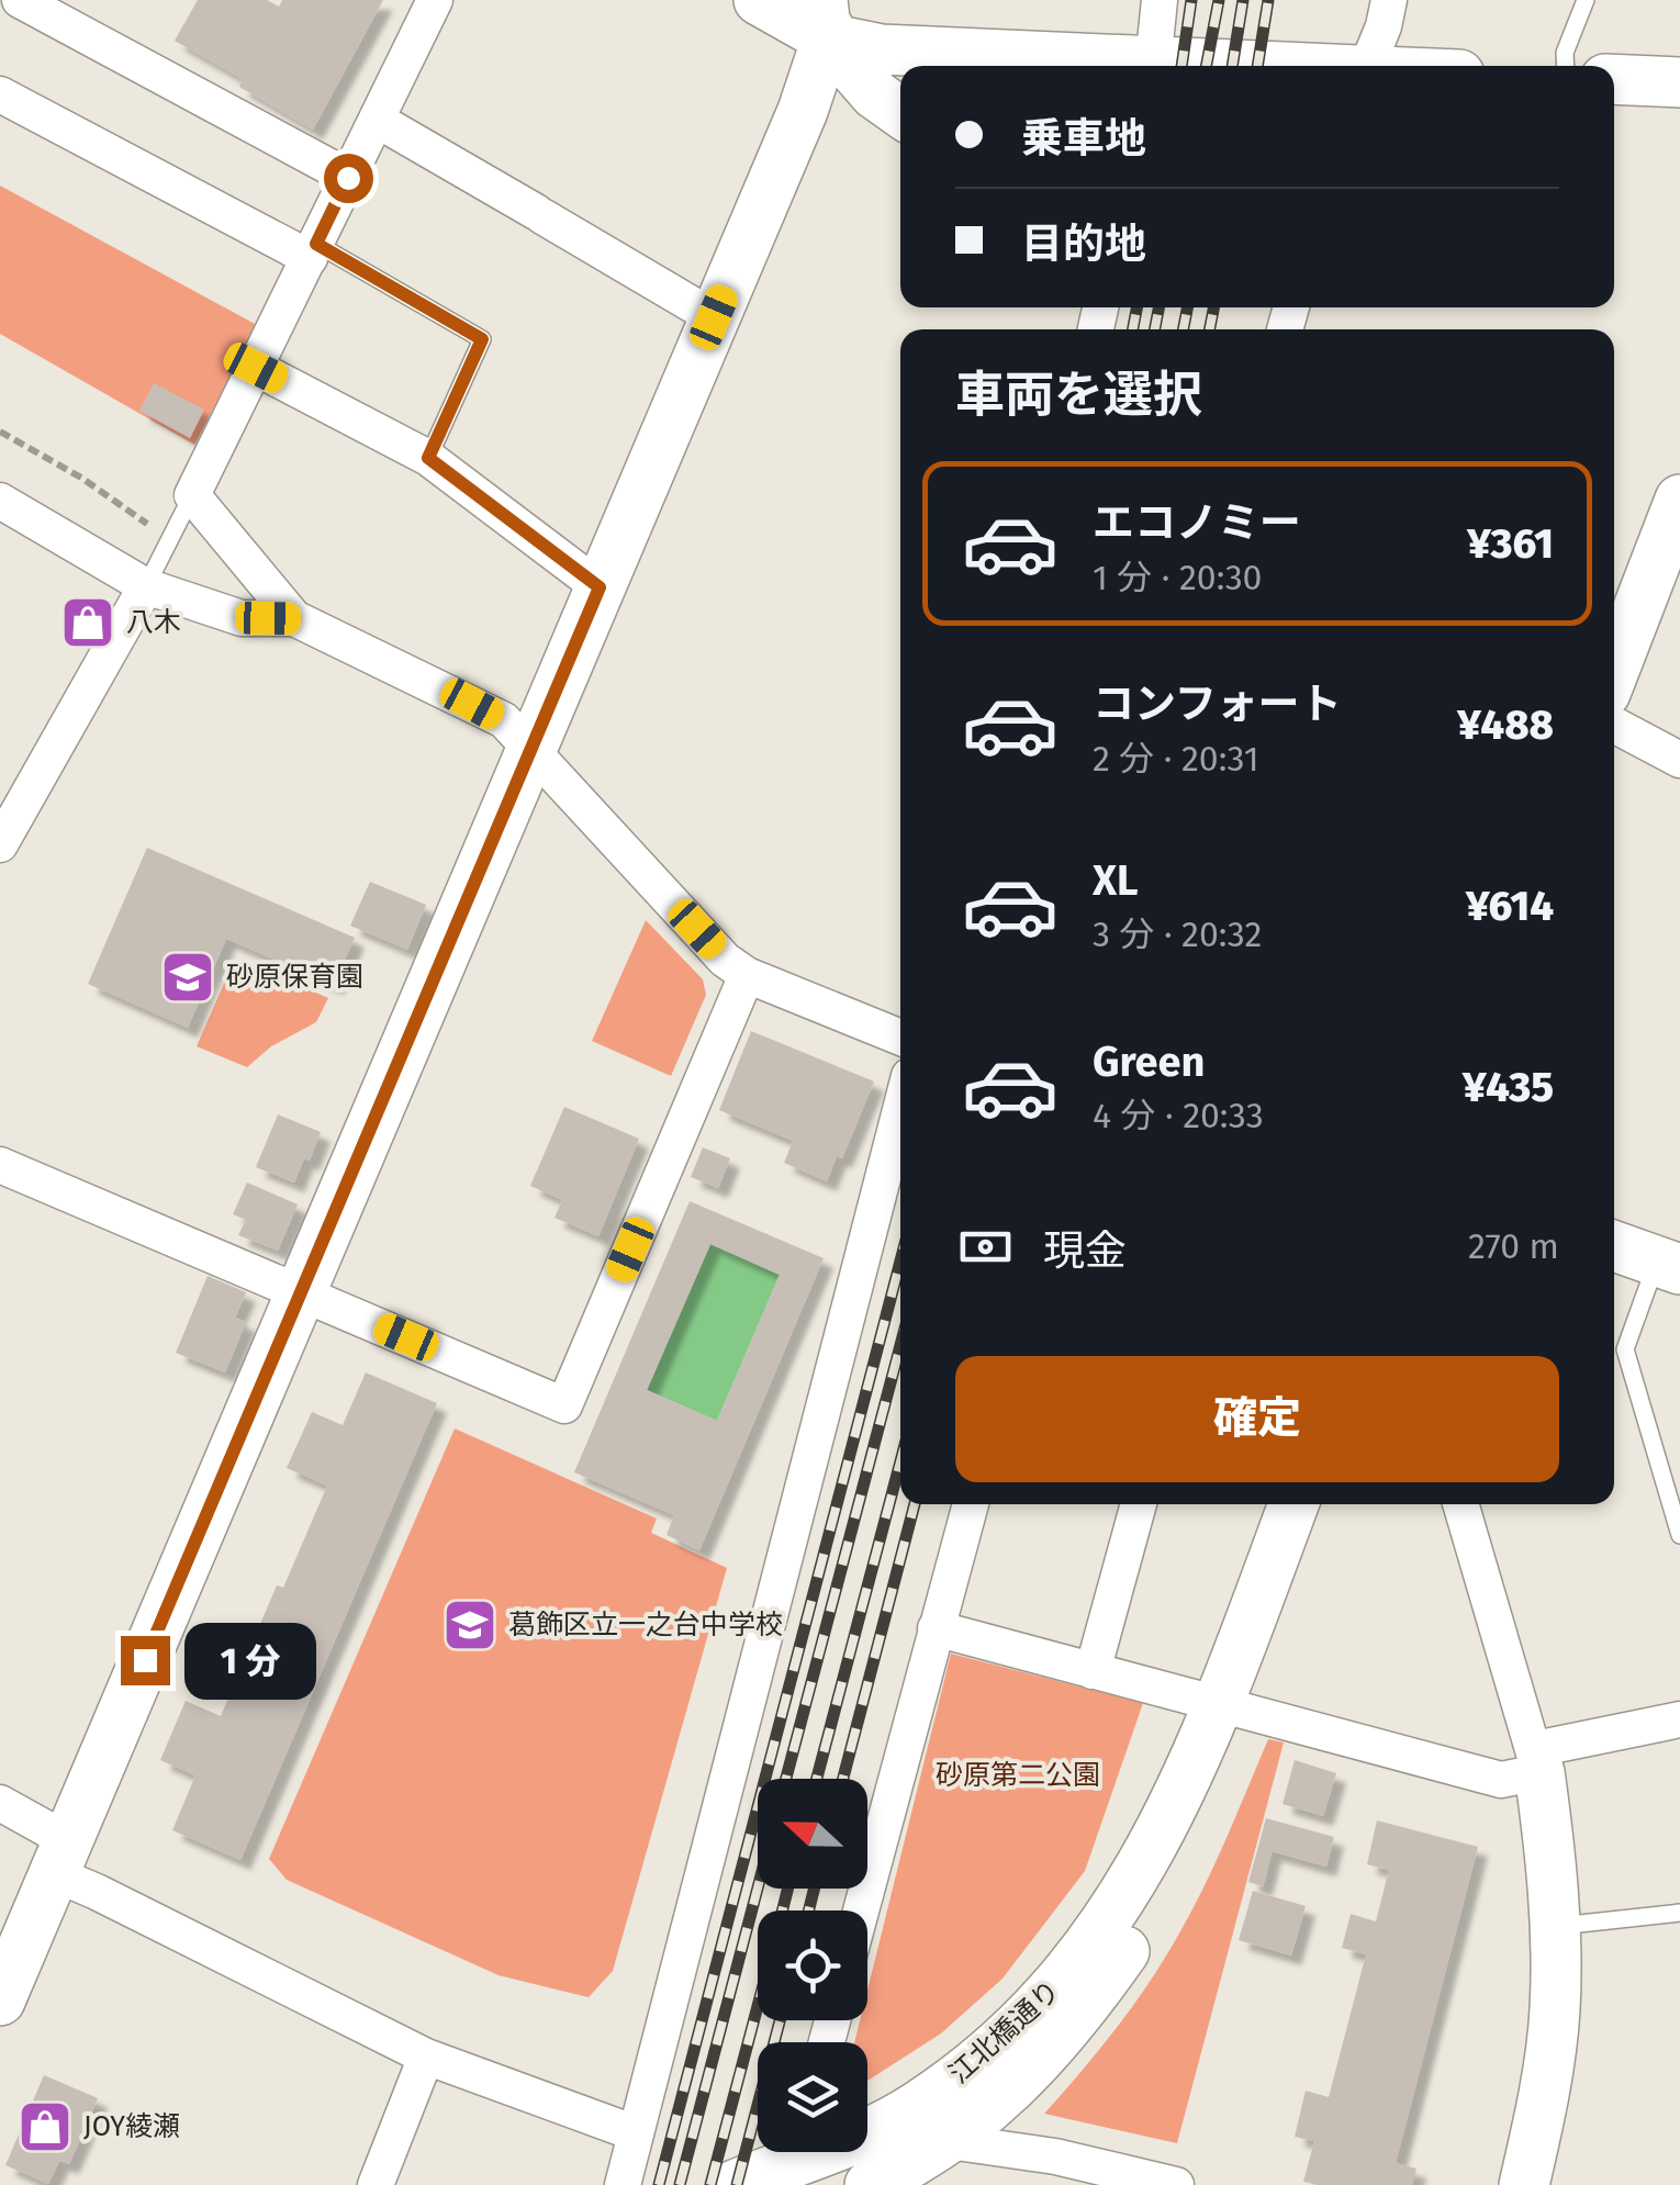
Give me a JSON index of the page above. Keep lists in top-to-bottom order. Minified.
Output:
{"streets":{"street":["江北橋通り"]},"parks":["砂原第二公園"],"places":{"shop":["八木","JOY綾瀬"],"school or university":["砂原保育園","葛飾区立一之台中学校"]},"north":"left","page":{"banner":["乗車地","目的地"],"heading":"車両を選択","list":[{"name":"エコノミー","note":"1 分 · 20:30","value":"¥361"},{"name":"コンフォート","note":"2 分 · 20:31","value":"¥488"},{"name":"XL","note":"3 分 · 20:32","value":"¥614"},{"name":"Green","note":"4 分 · 20:33","value":"¥435"}],"pay":["現金","270 m"],"buttons":"確定","bubble":"1 分"}}
